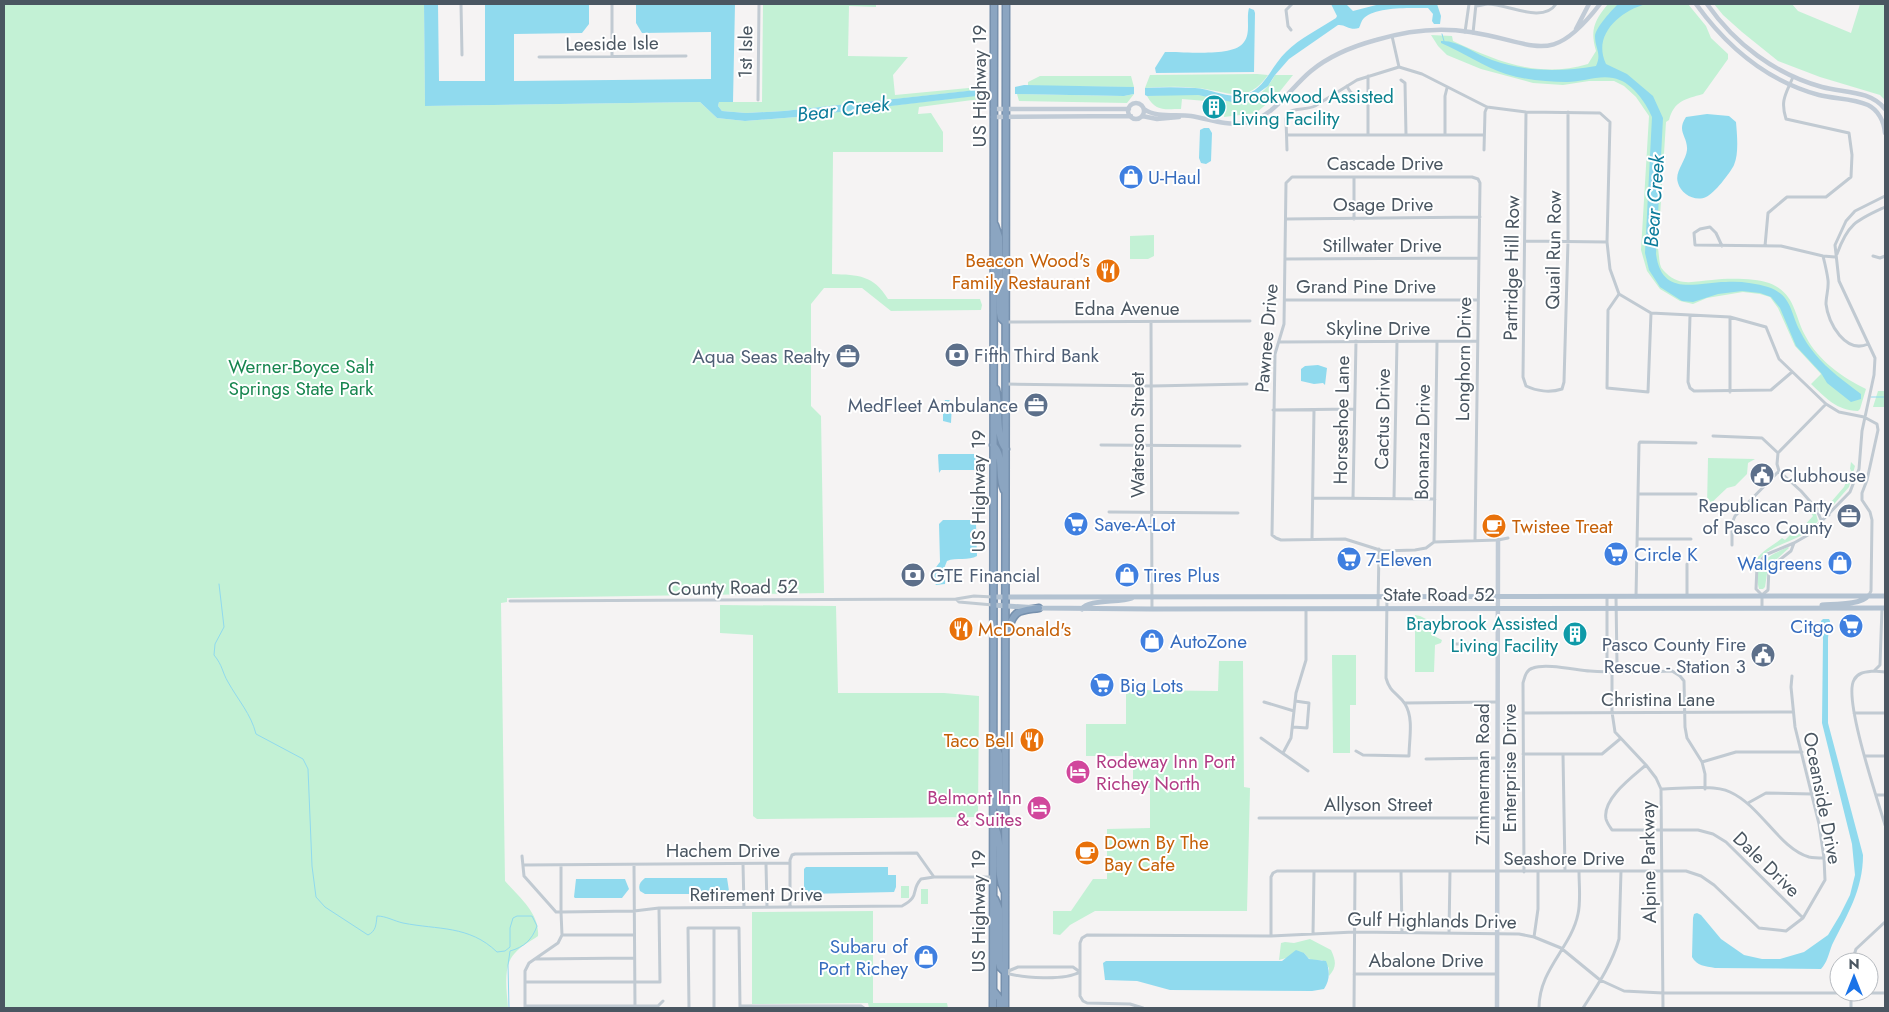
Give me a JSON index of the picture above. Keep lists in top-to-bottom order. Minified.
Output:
{"streets":{"highway":["US Highway 19"],"main road":["State Road 52"],"street":["Leeside Isle","1st Isle","Cascade Drive","Osage Drive","Stillwater Drive","Quail Run Row","Partridge Hill Row","Grand Pine Drive","Edna Avenue","Skyline Drive","Pawnee Drive","Longhorn Drive","Cactus Drive","Horseshoe Lane","Waterson Street","Bonanza Drive","County Road 52","Christina Lane","Enterprise Drive","Zimmerman Road","Oceanside Drive","Allyson Street","Hachem Drive","Seashore Drive","Alpine Parkway","Dale Drive","Retirement Drive","Gulf Highlands Drive","Abalone Drive"]},"crossings":[["US Highway 19","Edna Avenue"],["US Highway 19","County Road 52"],["US Highway 19","State Road 52"],["Cascade Drive","Pawnee Drive"],["Cascade Drive","Longhorn Drive"],["Osage Drive","Pawnee Drive"],["Osage Drive","Longhorn Drive"],["Stillwater Drive","Pawnee Drive"],["Stillwater Drive","Longhorn Drive"],["Quail Run Row","Partridge Hill Row"],["Grand Pine Drive","Pawnee Drive"],["Grand Pine Drive","Longhorn Drive"],["Edna Avenue","Waterson Street"],["Skyline Drive","Pawnee Drive"],["Skyline Drive","Longhorn Drive"],["Skyline Drive","Cactus Drive"],["Skyline Drive","Horseshoe Lane"],["Skyline Drive","Bonanza Drive"],["Waterson Street","State Road 52"],["County Road 52","State Road 52"],["State Road 52","Zimmerman Road"],["State Road 52","Alpine Parkway"],["Christina Lane","Enterprise Drive"],["Christina Lane","Oceanside Drive"],["Christina Lane","Alpine Parkway"],["Enterprise Drive","Seashore Drive"],["Enterprise Drive","Alpine Parkway"],["Zimmerman Road","Allyson Street"],["Zimmerman Road","Seashore Drive"],["Zimmerman Road","Gulf Highlands Drive"],["Zimmerman Road","Abalone Drive"],["Oceanside Drive","Seashore Drive"],["Oceanside Drive","Dale Drive"],["Hachem Drive","Retirement Drive"],["Seashore Drive","Alpine Parkway"],["Seashore Drive","Dale Drive"],["Seashore Drive","Gulf Highlands Drive"],["Alpine Parkway","Dale Drive"],["Alpine Parkway","Gulf Highlands Drive"]],"water":["Bear Creek"],"parks":["Werner-Boyce Salt Springs State Park"],"places":{"building":["Brookwood Assisted Living Facility","Braybrook Assisted Living Facility"],"shop":["U-Haul","Walgreens","Tires Plus","AutoZone","Subaru of Port Richey"],"restaurant":["Beacon Wood's Family Restaurant","McDonald's","Taco Bell"],"bank":["Fifth Third Bank","GTE Financial"],"office":["Aqua Seas Realty","MedFleet Ambulance","Republican Party of Pasco County"],"public building":["Clubhouse","Pasco County Fire Rescue - Station 3"],"supermarket":["Save-A-Lot","Circle K","7-Eleven","Citgo","Big Lots"],"cafe":["Twistee Treat","Down By The Bay Cafe"],"hotel":["Rodeway Inn Port Richey North","Belmont Inn & Suites"]},"north":"top"}
